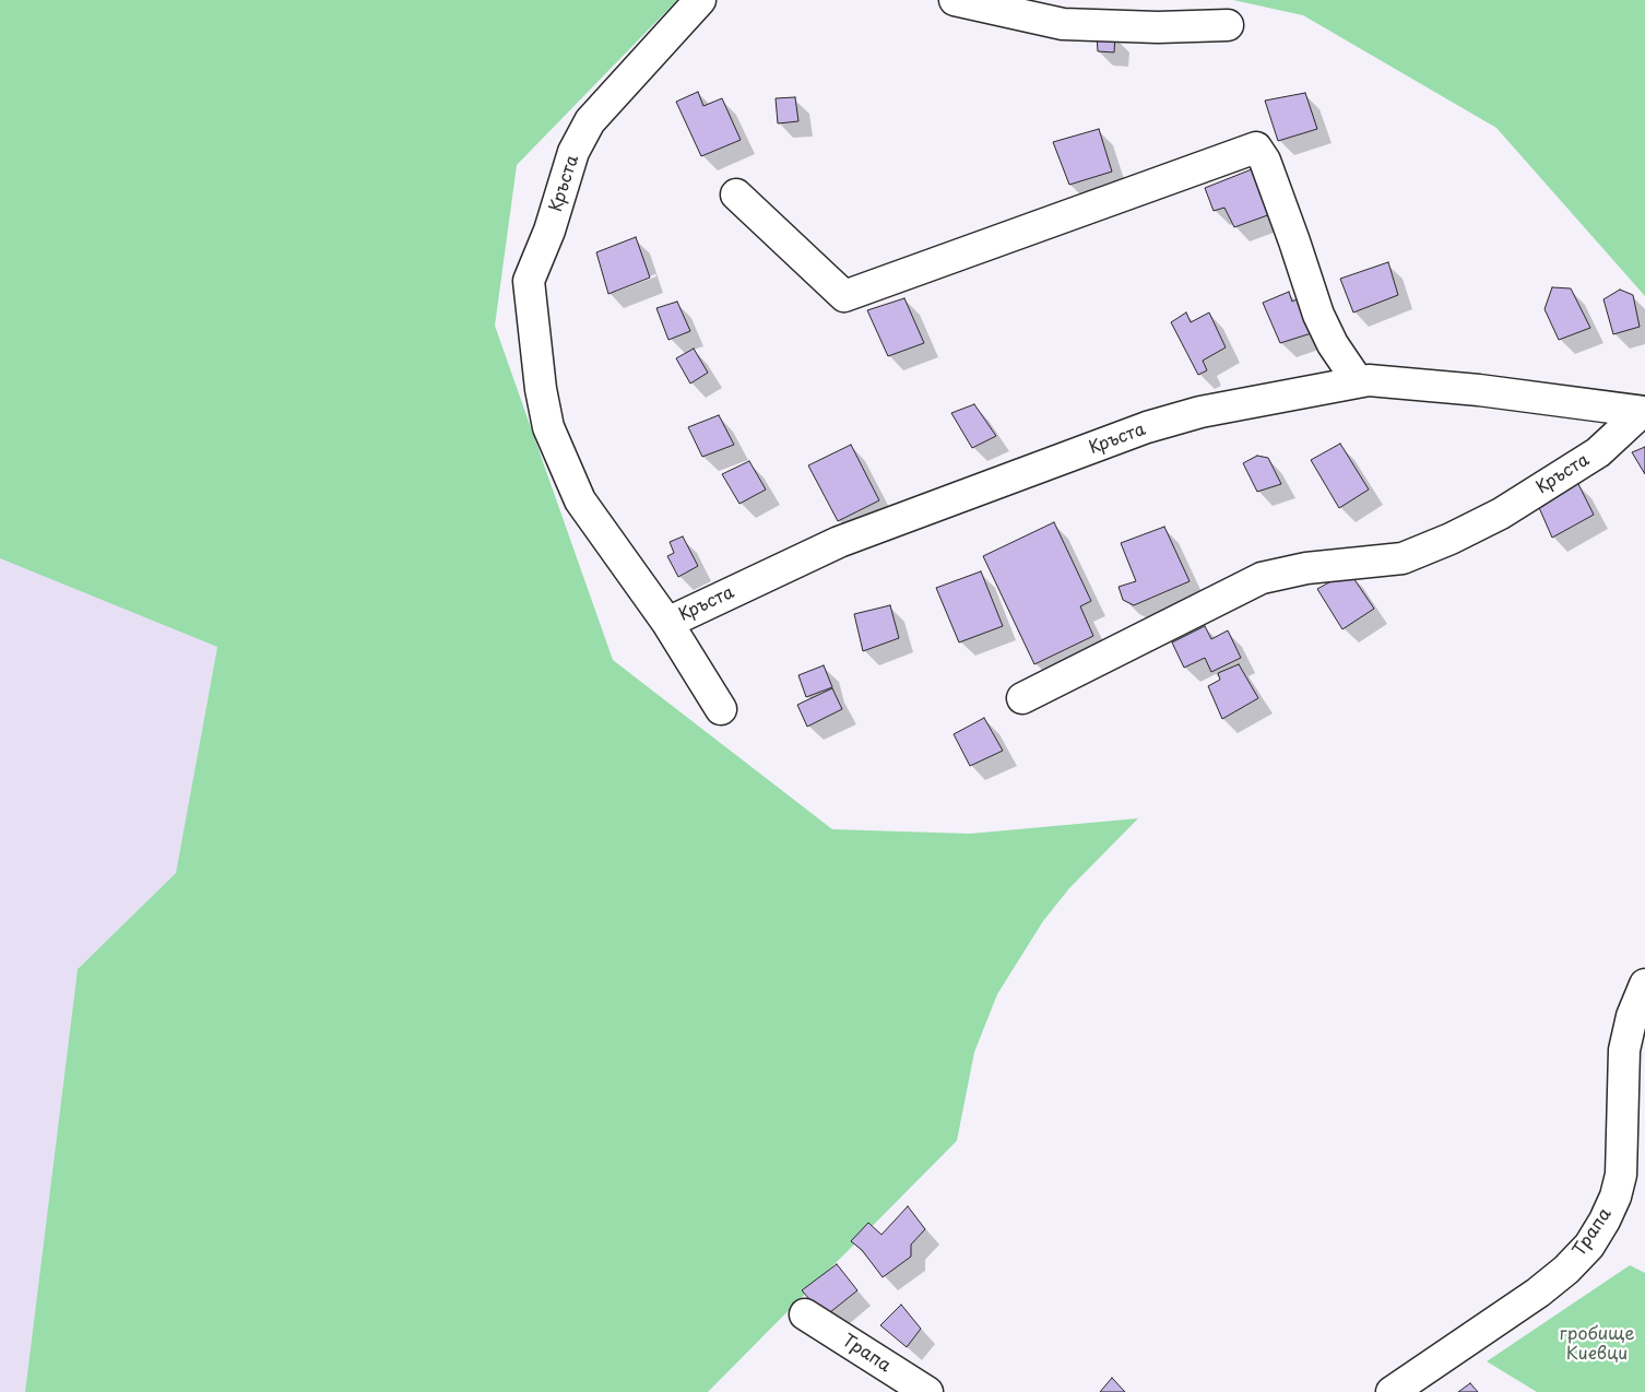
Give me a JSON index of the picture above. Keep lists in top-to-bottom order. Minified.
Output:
{"streets":{"street":["Кръста","Трапа"]},"parks":["гробище Киевци"]}
